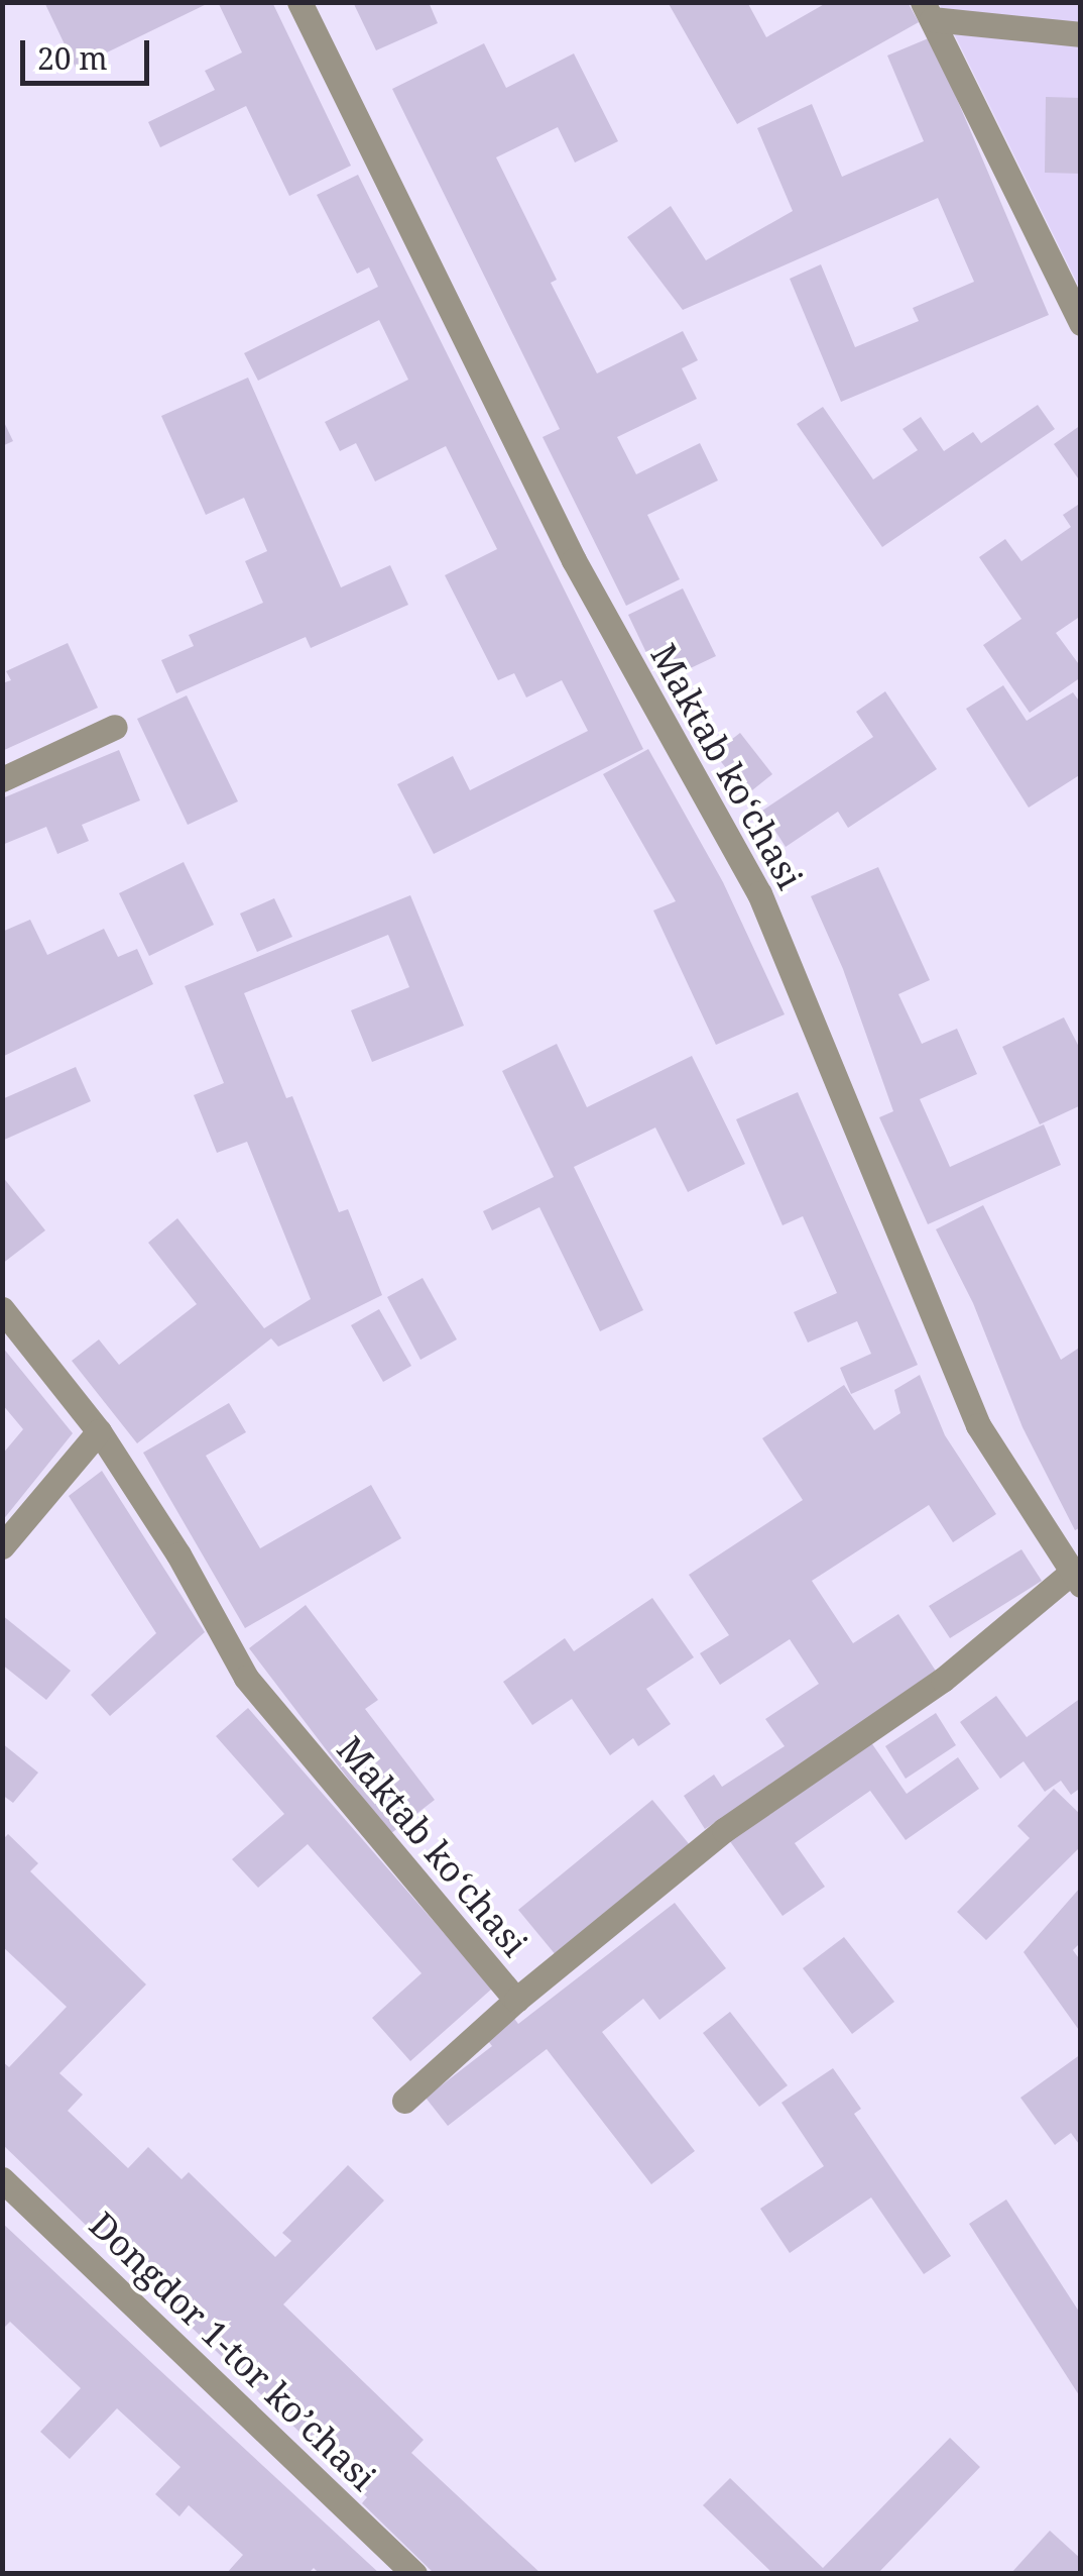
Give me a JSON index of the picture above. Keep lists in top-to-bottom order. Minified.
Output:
{"streets":{"street":["Maktab koʻchasi","Dongdor 1-tor koʼchasi"]},"scale_bar":"20 m"}
